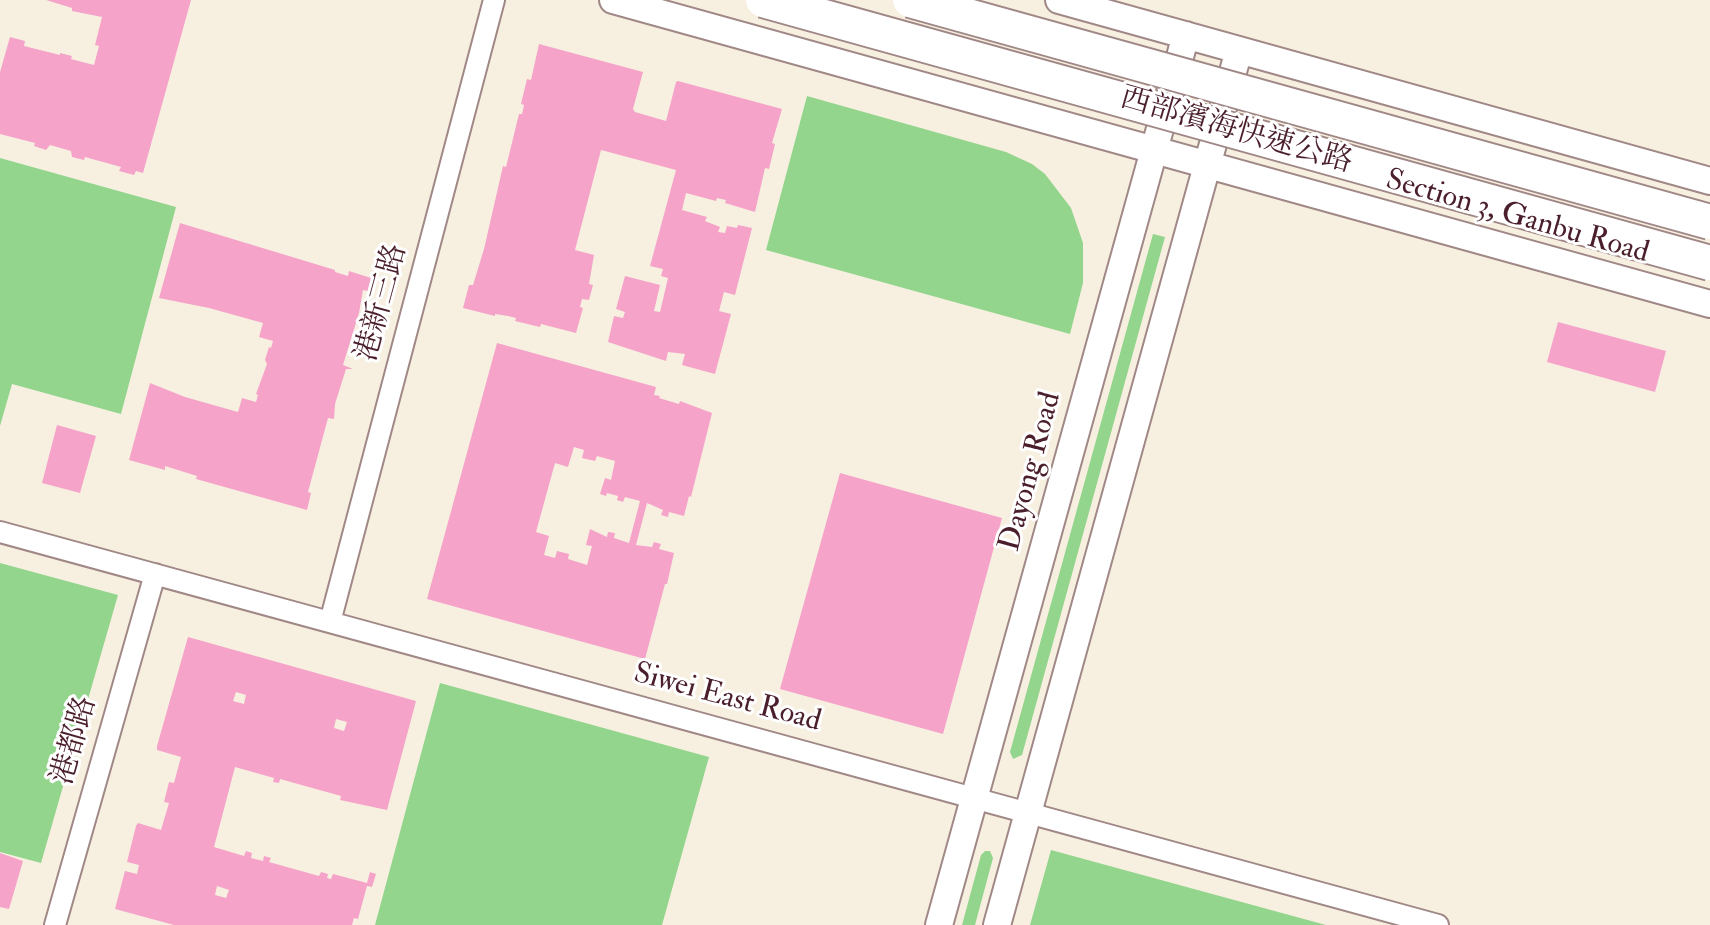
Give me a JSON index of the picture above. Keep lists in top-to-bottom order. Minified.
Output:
{"streets":{"highway":["西部濱海快速公路"],"street":["Section 3, Ganbu Road","港新三路","Dayong Road","Siwei East Road","港都路"]},"crossings":[["Section 3, Ganbu Road","Dayong Road"],["港新三路","Siwei East Road"],["Dayong Road","Siwei East Road"],["Siwei East Road","港都路"]]}
